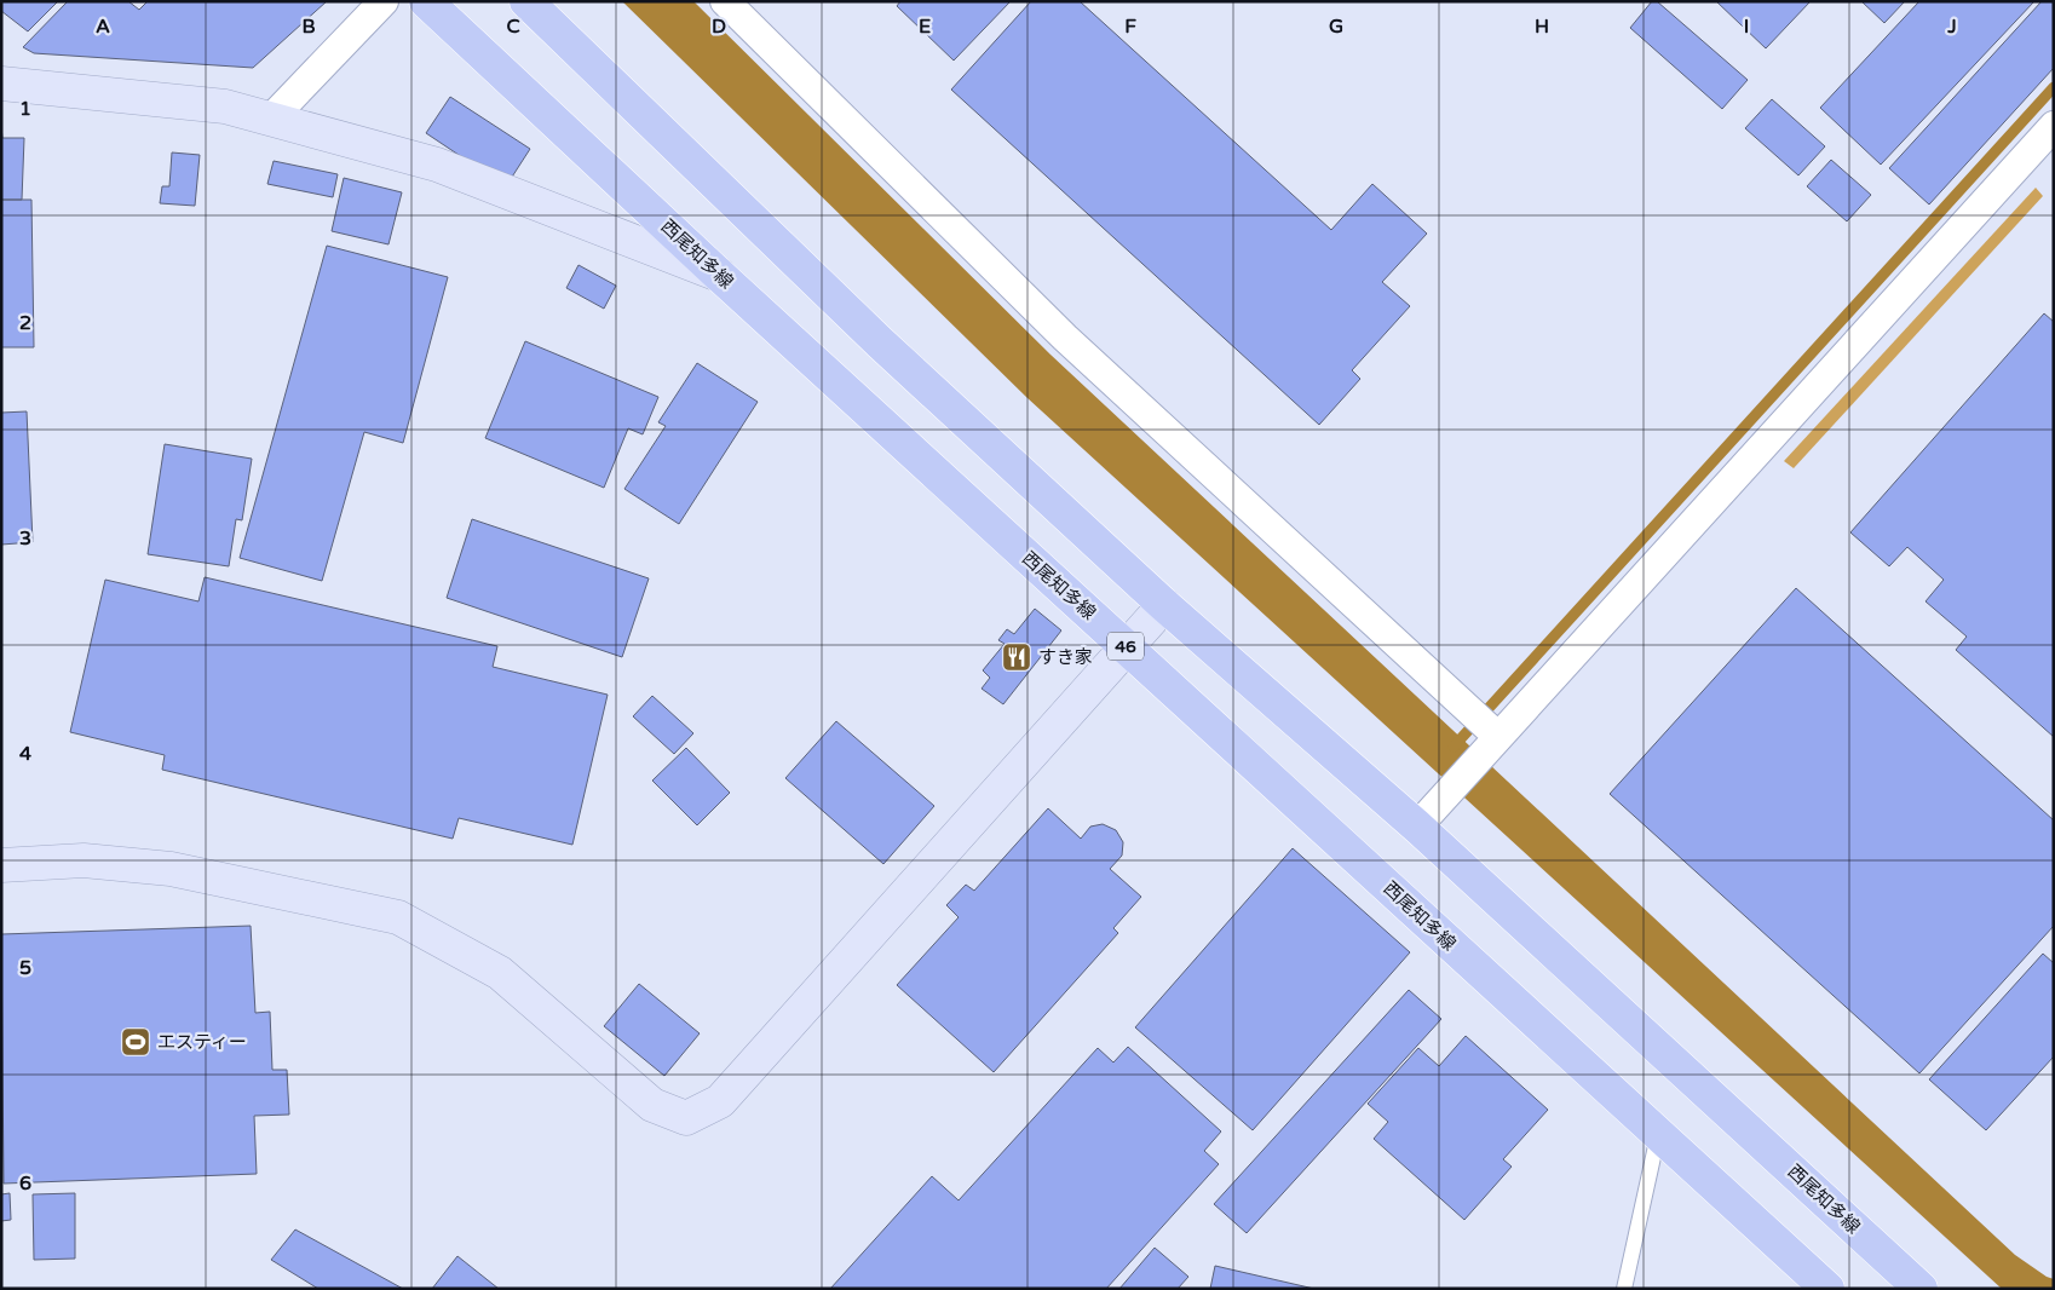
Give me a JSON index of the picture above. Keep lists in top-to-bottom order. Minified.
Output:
{"streets":{"main road":["西尾知多線","46"]},"places":{"restaurant":["すき家"],"sports":["エスティー"]},"grid":{"columns":["A","B","C","D","E","F","G","H","I","J"],"rows":["1","2","3","4","5","6"]}}
